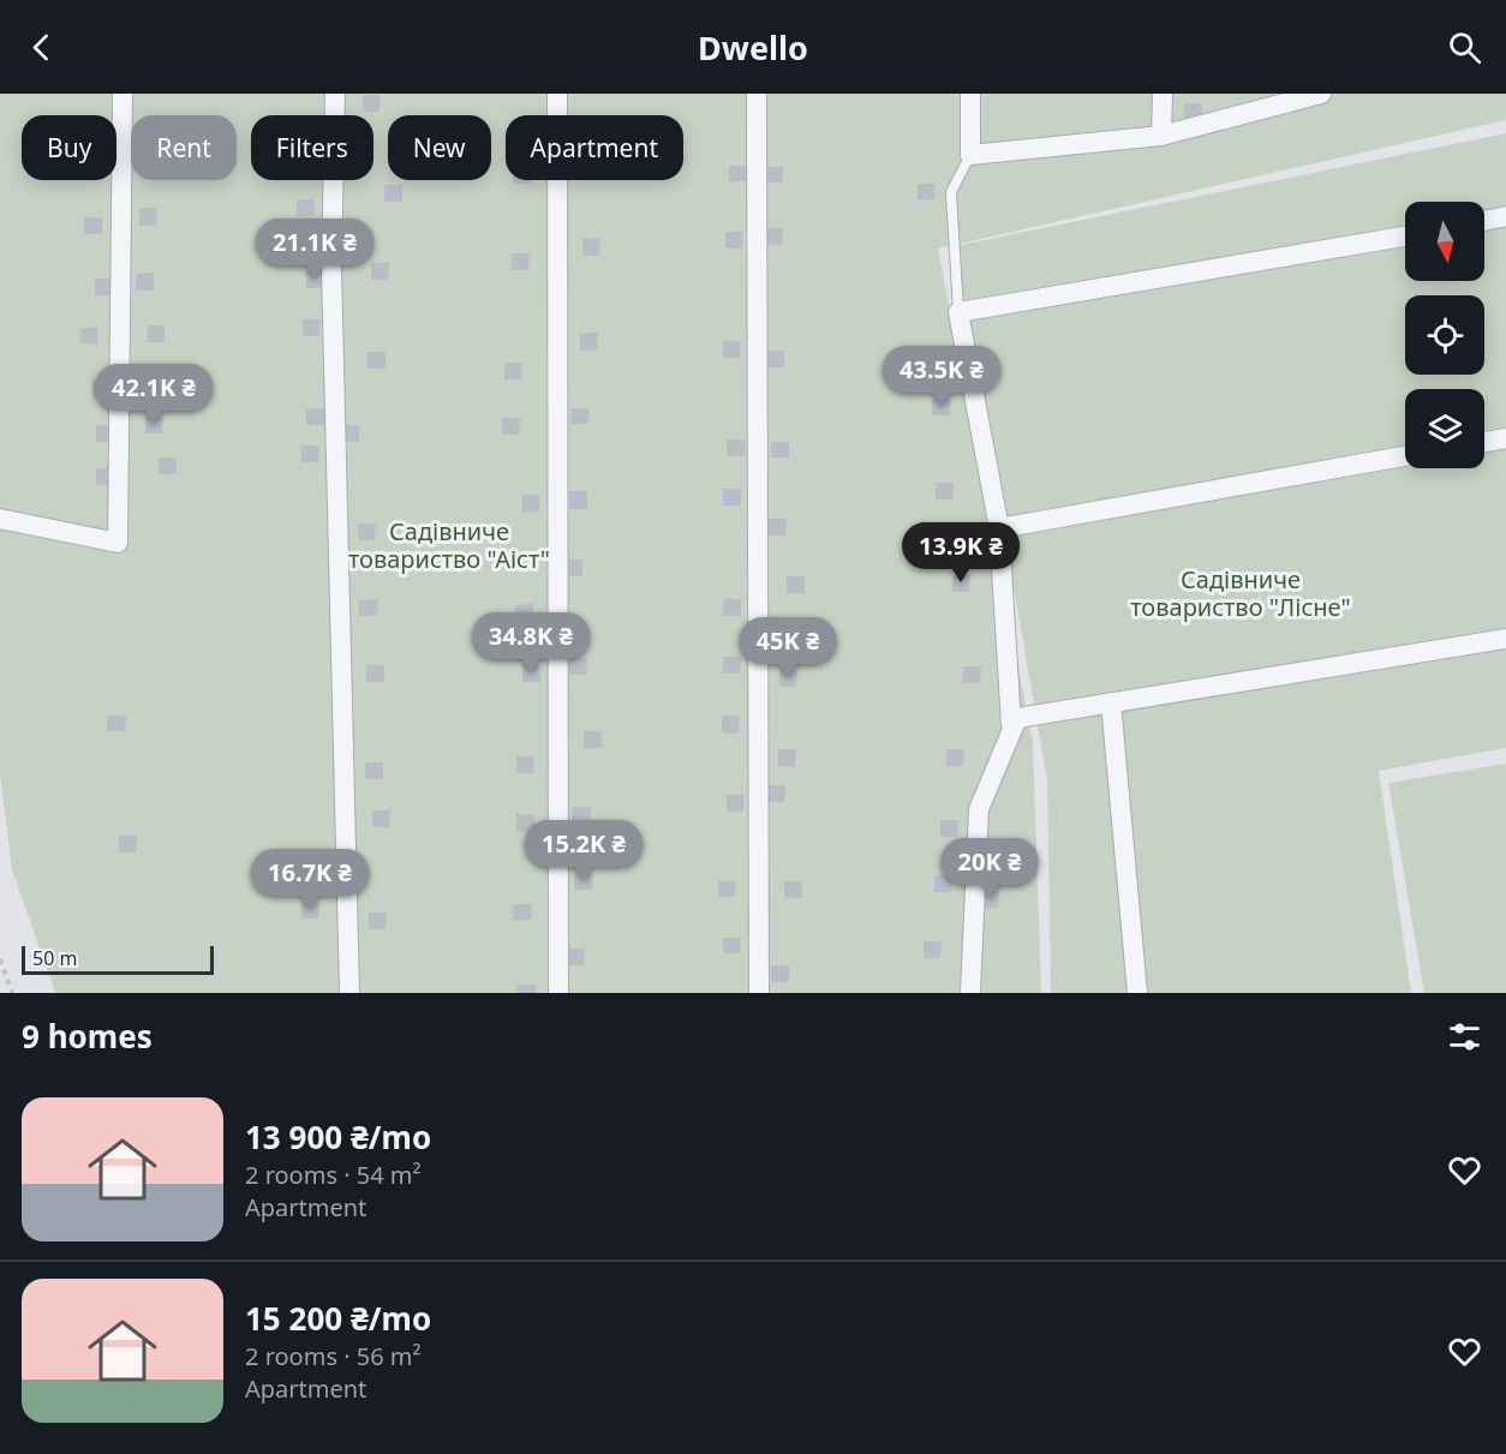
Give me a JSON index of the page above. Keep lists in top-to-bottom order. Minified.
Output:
{"parks":["Садівниче товариство \"Аіст\"","Садівниче товариство \"Лісне\""],"scale_bar":"50 m","north":"bottom","page":{"header":"Dwello","chip":["Buy","Rent","Filters","New","Apartment"],"price":["21.1K ₴","43.5K ₴","42.1K ₴","13.9K ₴","34.8K ₴","45K ₴","15.2K ₴","20K ₴","16.7K ₴"],"scale":"50 m","heading":"9 homes","list":[{"name":"13 900 ₴/mo","note":"2 rooms · 54 m² · Apartment"},{"name":"15 200 ₴/mo","note":"2 rooms · 56 m² · Apartment"}]}}
